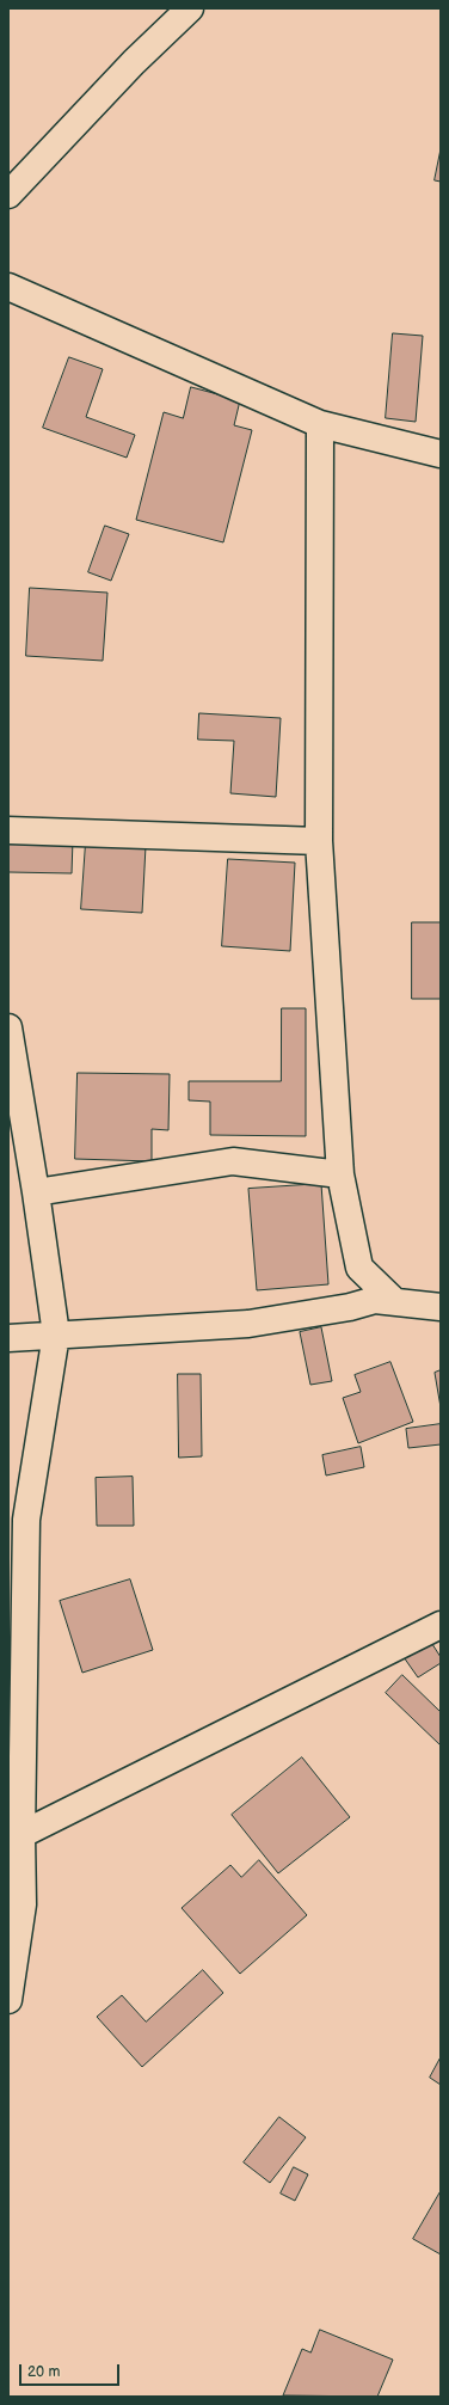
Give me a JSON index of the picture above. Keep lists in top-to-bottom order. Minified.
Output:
{"scale_bar":"20 m"}
